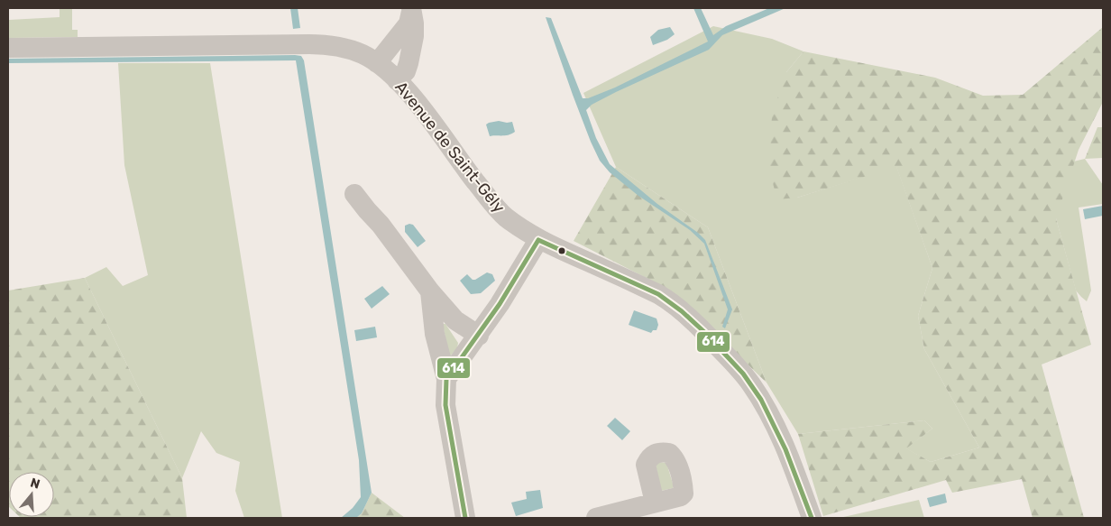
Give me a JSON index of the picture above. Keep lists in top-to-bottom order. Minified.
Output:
{"streets":{"street":["Avenue de Saint-Gély"]},"lines":["transit line 614"],"north":"top"}
